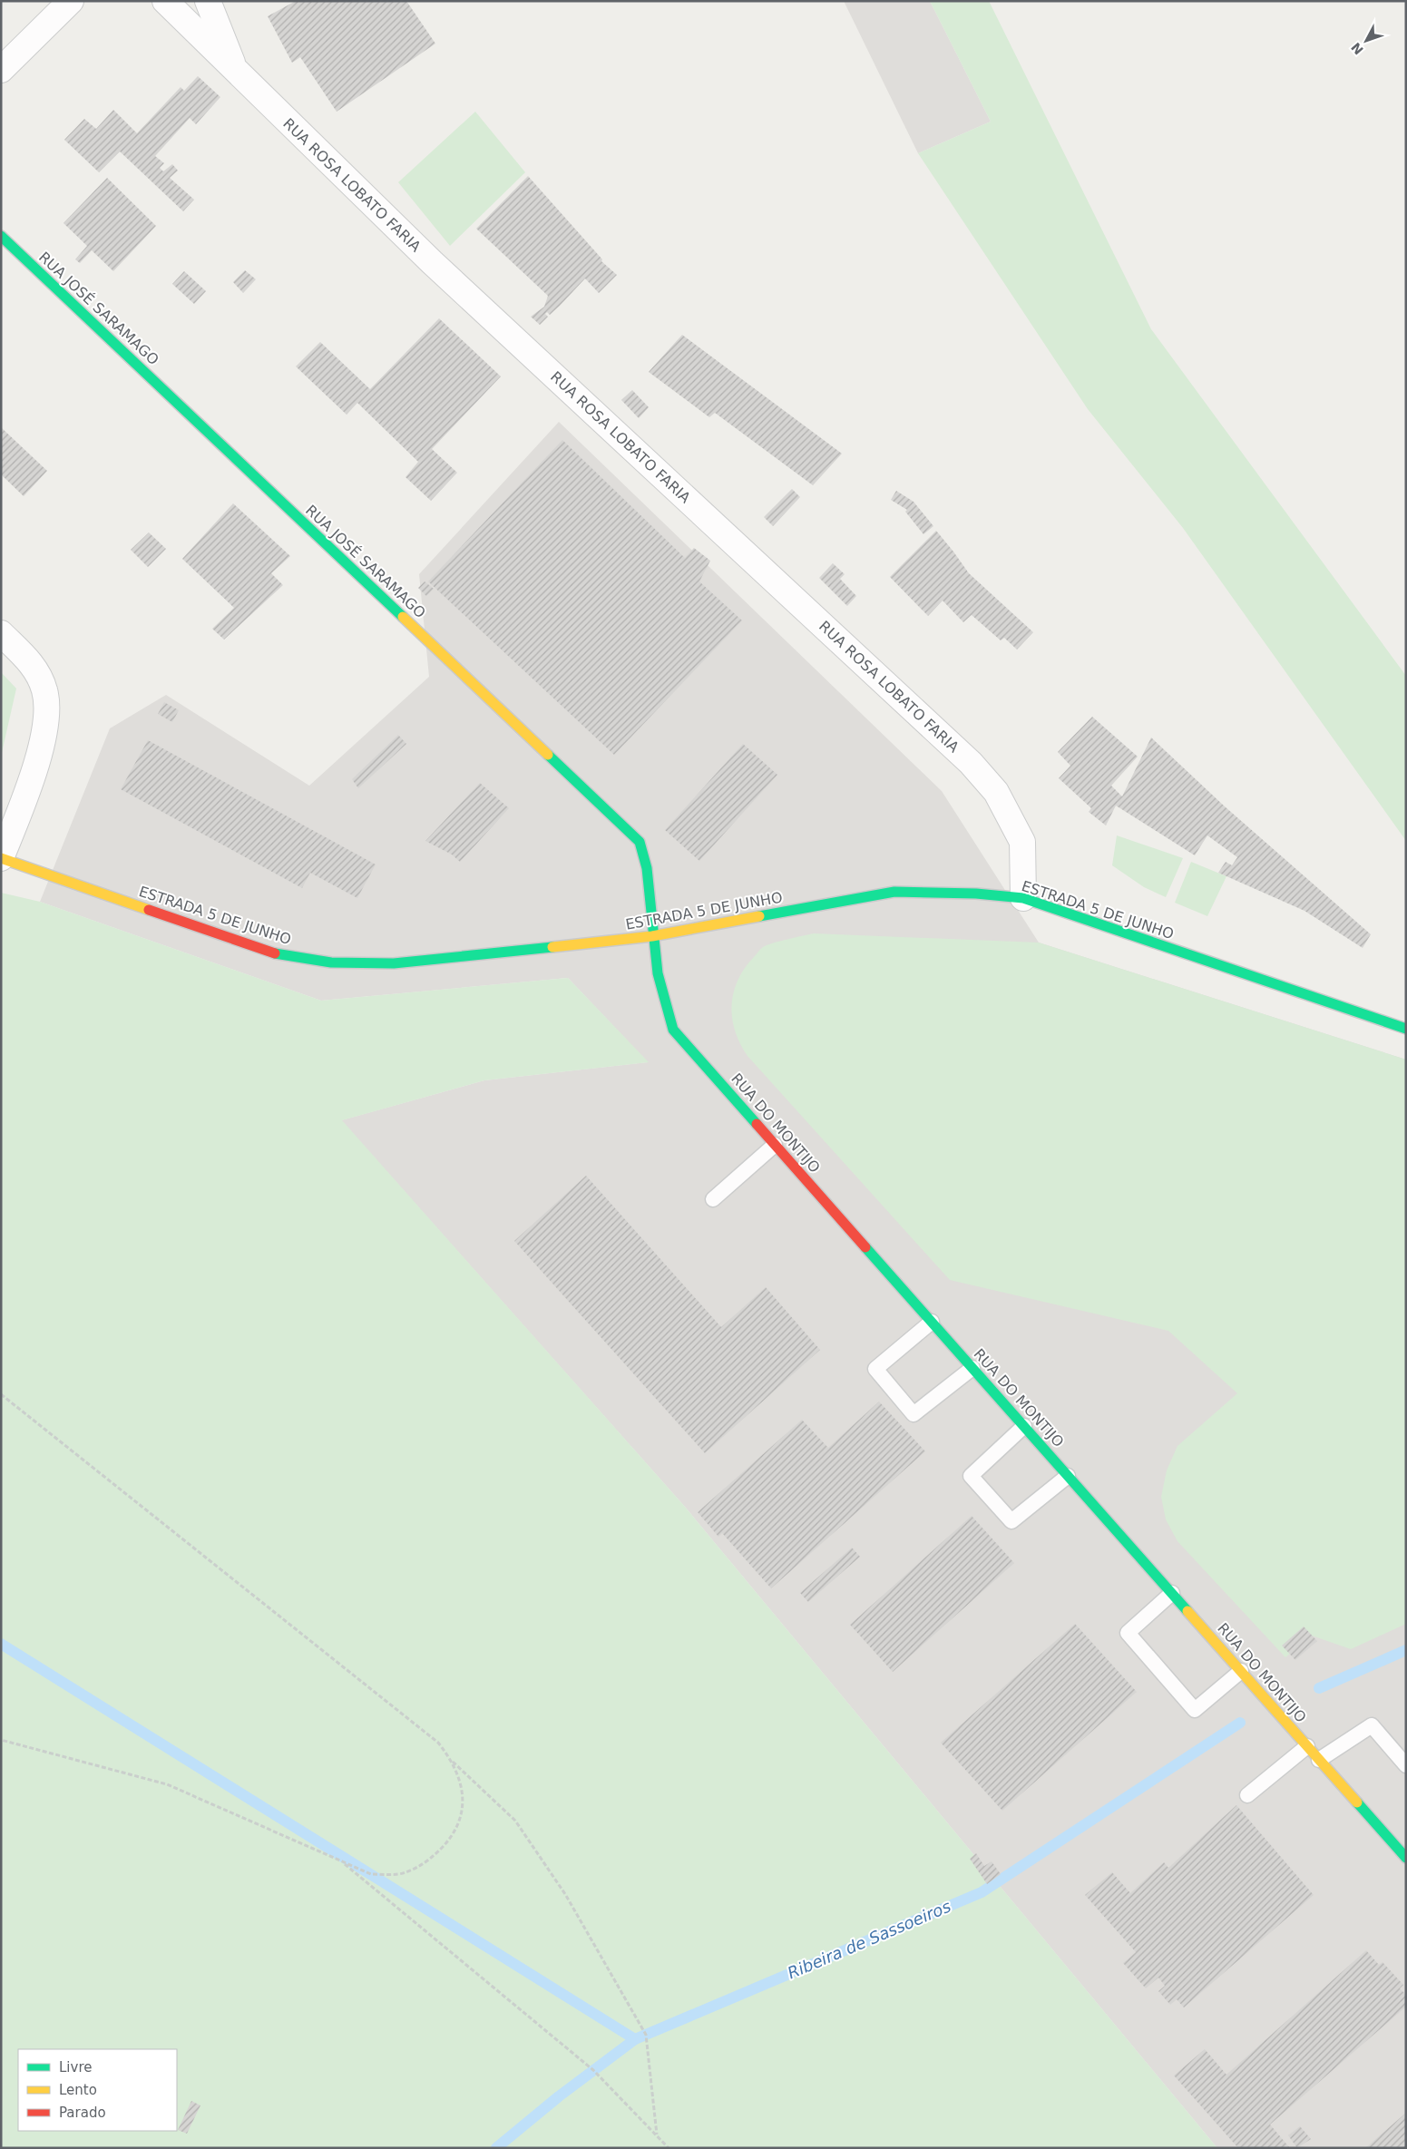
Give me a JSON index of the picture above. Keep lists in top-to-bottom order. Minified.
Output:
{"streets":{"street":["RUA ROSA LOBATO FARIA","RUA JOSÉ SARAMAGO","ESTRADA 5 DE JUNHO","RUA DO MONTIJO"]},"crossings":[["RUA ROSA LOBATO FARIA","ESTRADA 5 DE JUNHO"],["RUA JOSÉ SARAMAGO","ESTRADA 5 DE JUNHO"],["RUA JOSÉ SARAMAGO","RUA DO MONTIJO"],["ESTRADA 5 DE JUNHO","RUA DO MONTIJO"]],"water":["Ribeira de Sassoeiros"],"legend":["Livre","Lento","Parado"],"north":"bottom left"}
